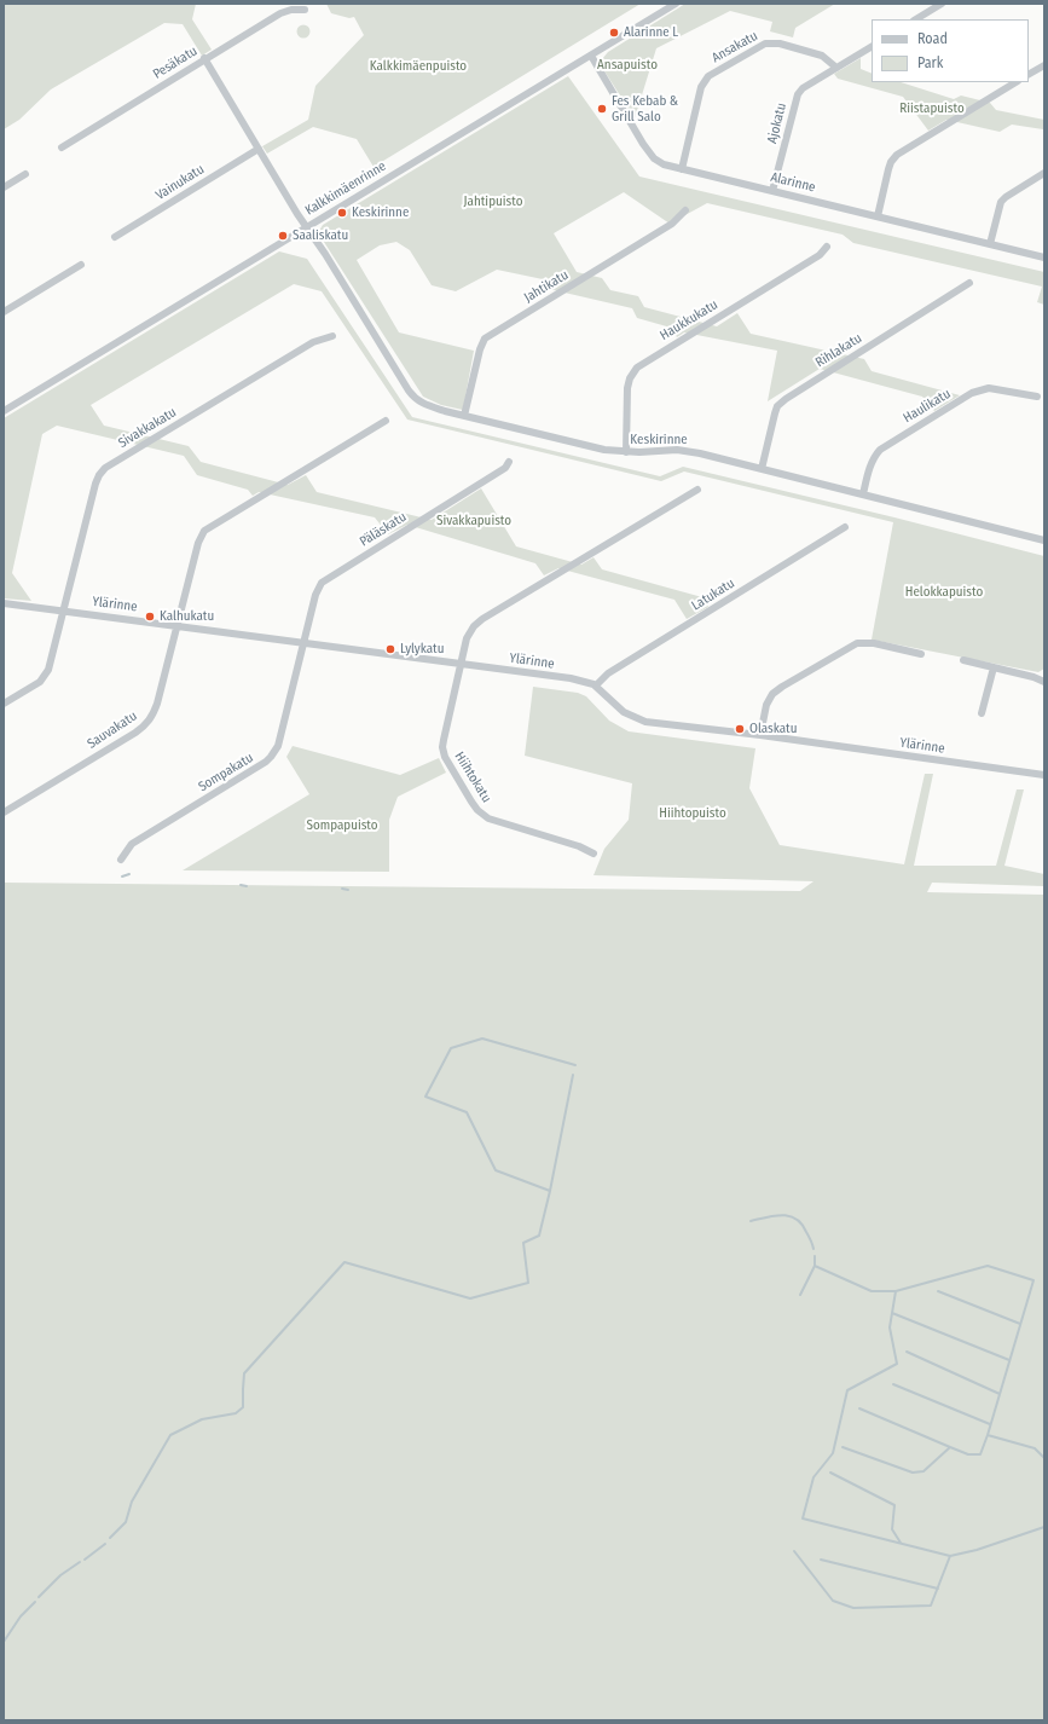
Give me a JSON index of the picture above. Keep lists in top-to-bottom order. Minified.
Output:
{"streets":{"street":["Ansakatu","Pesäkatu","Ajokatu","Vainukatu","Alarinne","Kalkkimäenrinne","Jahtikatu","Haukkukatu","Rihlakatu","Haulikatu","Sivakkakatu","Keskirinne","Päläskatu","Latukatu","Ylärinne","Sauvakatu","Sompakatu","Hiihtokatu"]},"crossings":[["Ansakatu","Ajokatu"],["Ansakatu","Alarinne"],["Ajokatu","Alarinne"],["Alarinne","Kalkkimäenrinne"],["Kalkkimäenrinne","Keskirinne"],["Jahtikatu","Keskirinne"],["Haukkukatu","Keskirinne"],["Rihlakatu","Keskirinne"],["Haulikatu","Keskirinne"],["Sivakkakatu","Ylärinne"],["Päläskatu","Ylärinne"],["Päläskatu","Sompakatu"],["Latukatu","Ylärinne"],["Ylärinne","Sauvakatu"],["Ylärinne","Sompakatu"],["Ylärinne","Hiihtokatu"]],"parks":["Ansapuisto","Kalkkimäenpuisto","Riistapuisto","Jahtipuisto","Sivakkapuisto","Helokkapuisto","Hiihtopuisto","Sompapuisto"],"places":["Alarinne L","Fes Kebab & Grill Salo","Keskirinne","Saaliskatu","Kalhukatu","Lylykatu","Olaskatu"],"legend":["Road","Park"]}
